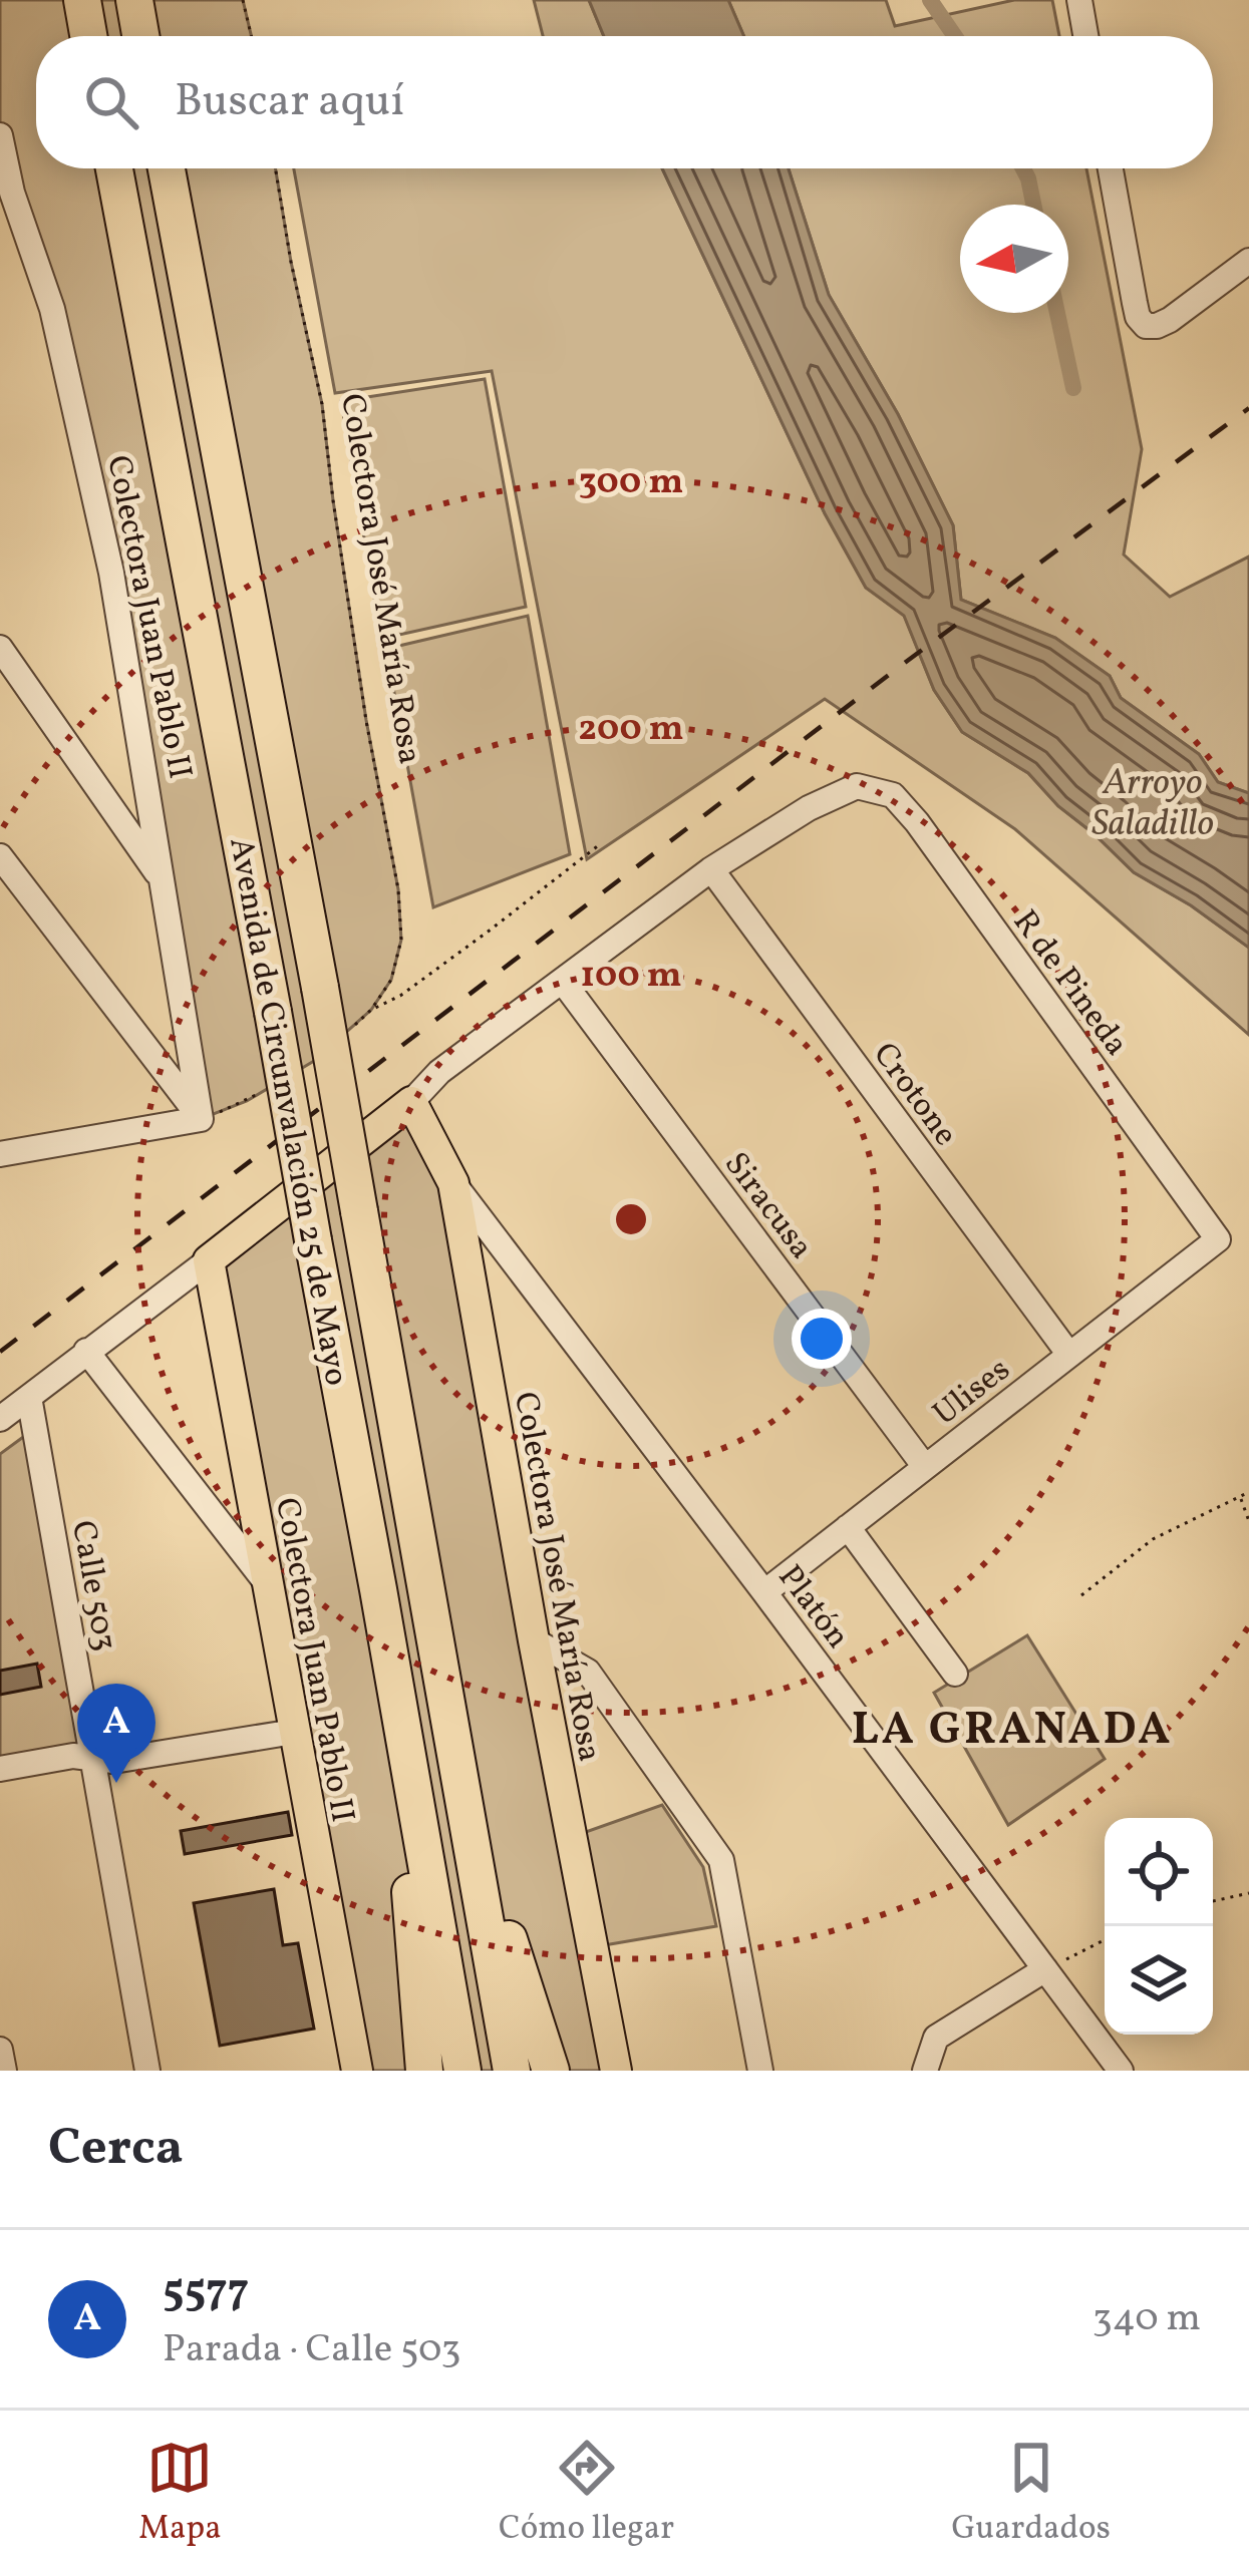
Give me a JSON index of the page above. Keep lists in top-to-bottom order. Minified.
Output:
{"streets":{"highway":["Avenida de Circunvalación 25 de Mayo"],"main road":["Colectora José María Rosa","Colectora Juan Pablo II"],"street":["R de Pineda","Crotone","Siracusa","Ulises","Calle 503","Platón"]},"crossings":[["Colectora José María Rosa","Platón"],["R de Pineda","Crotone"],["R de Pineda","Ulises"],["Crotone","Ulises"],["Siracusa","Ulises"],["Ulises","Platón"]],"districts":["LA GRANADA"],"water":["Arroyo Saladillo"],"north":"left","page":{"search":"Buscar aquí","pins":"A","heading":"Cerca","list":[{"mark":"A","name":"5577","note":"Parada · Calle 503","value":"340 m"}],"nav":["Mapa","Cómo llegar","Guardados"]},"rings":["300 m","200 m","100 m"]}
